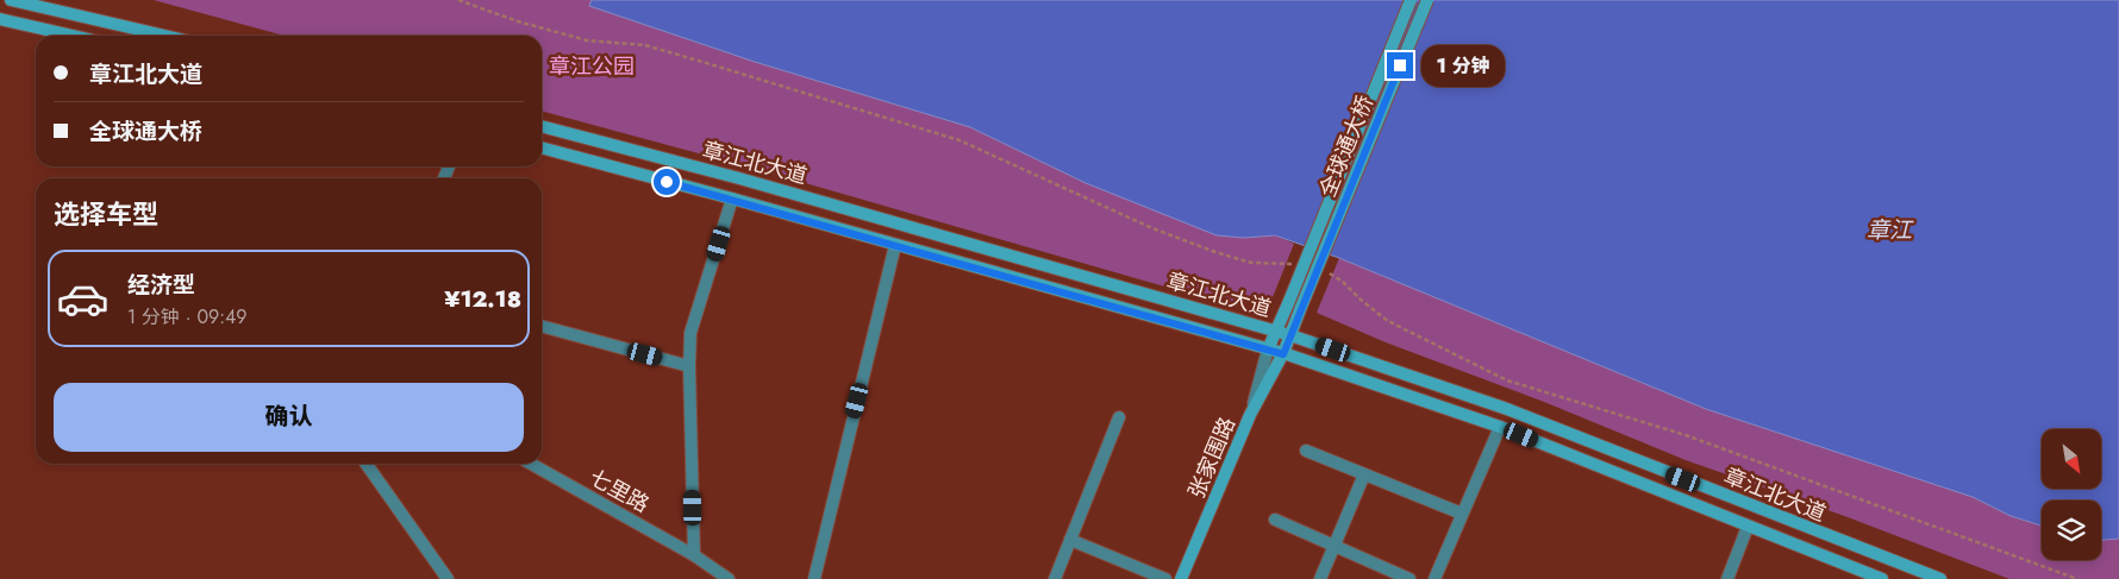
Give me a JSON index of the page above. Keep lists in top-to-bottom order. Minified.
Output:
{"streets":{"main road":["全球通大桥","章江北大道","张家围路"],"street":["七里路"]},"crossings":[["全球通大桥","章江北大道"],["全球通大桥","张家围路"],["章江北大道","张家围路"]],"water":["章江"],"parks":["章江公园"],"north":"bottom right","page":{"banner":["章江北大道","全球通大桥"],"bubble":"1 分钟","heading":"选择车型","list":[{"name":"经济型","note":"1 分钟 · 09:49","value":"¥12.18"}],"buttons":"确认"}}
